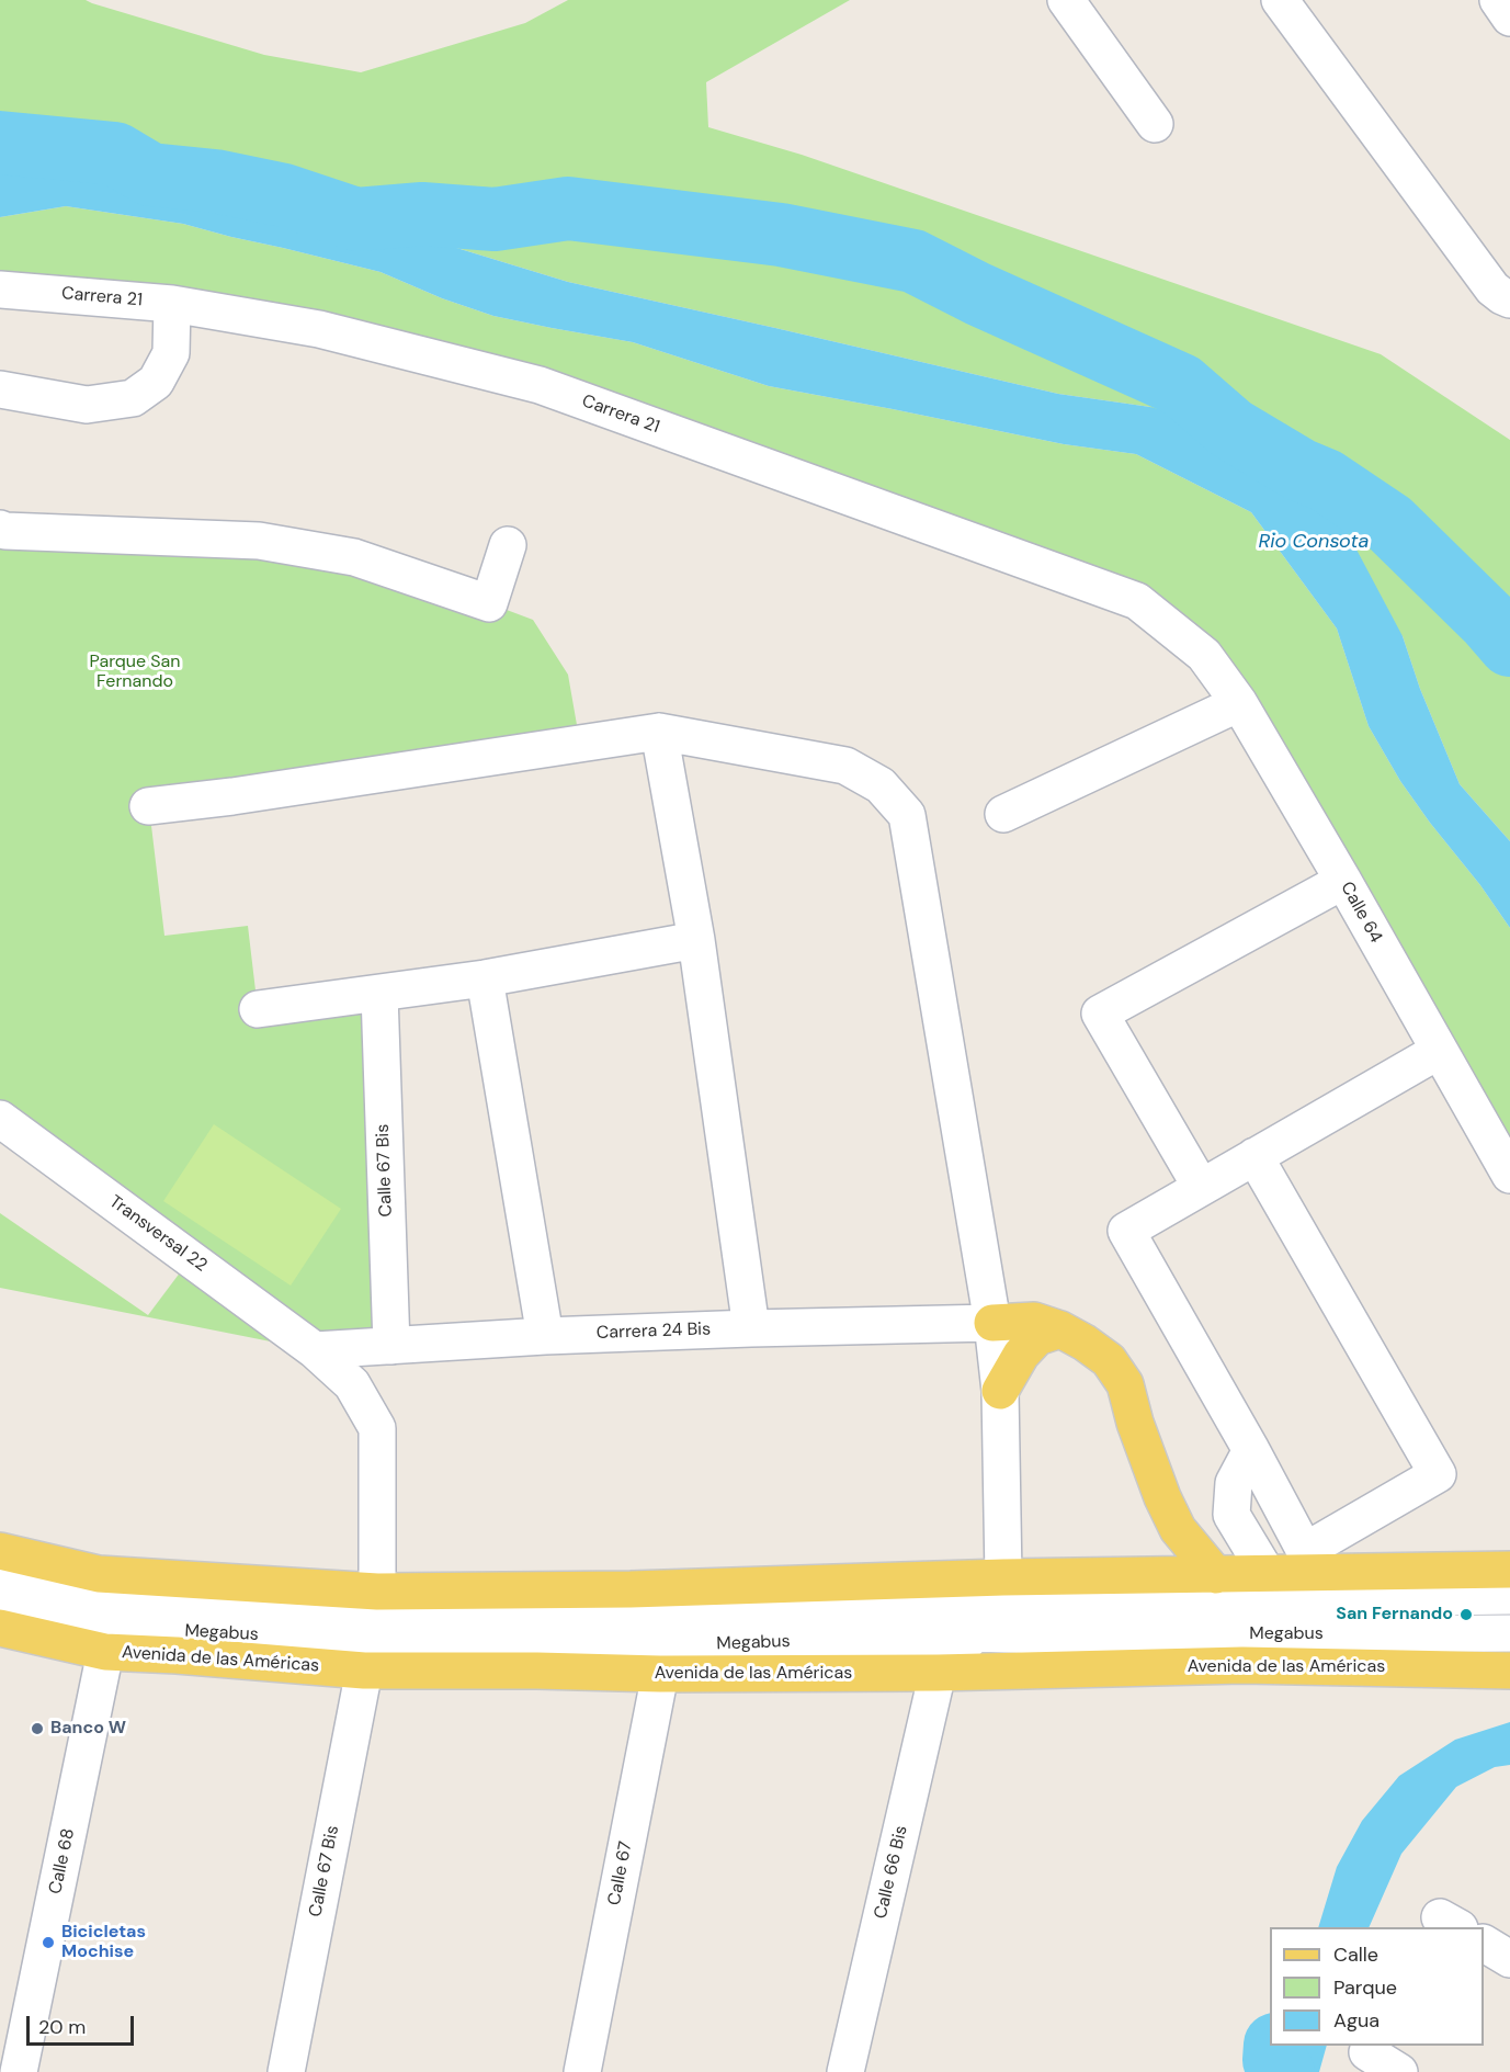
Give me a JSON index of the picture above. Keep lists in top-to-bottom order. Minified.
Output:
{"streets":{"main road":["Avenida de las Américas"],"street":["Carrera 21","Calle 64","Calle 67 Bis","Transversal 22","Carrera 24 Bis","Megabus","Calle 68","Calle 66 Bis","Calle 67"]},"crossings":[["Carrera 21","Calle 64"],["Calle 67 Bis","Carrera 24 Bis"],["Calle 67 Bis","Avenida de las Américas"],["Transversal 22","Carrera 24 Bis"],["Avenida de las Américas","Calle 68"],["Avenida de las Américas","Calle 66 Bis"],["Avenida de las Américas","Calle 67"]],"water":["Rio Consota"],"parks":["Parque San Fernando"],"places":["San Fernando","Banco W","Bicicletas Mochise"],"legend":["Calle","Parque","Agua"],"scale_bar":"20 m"}
